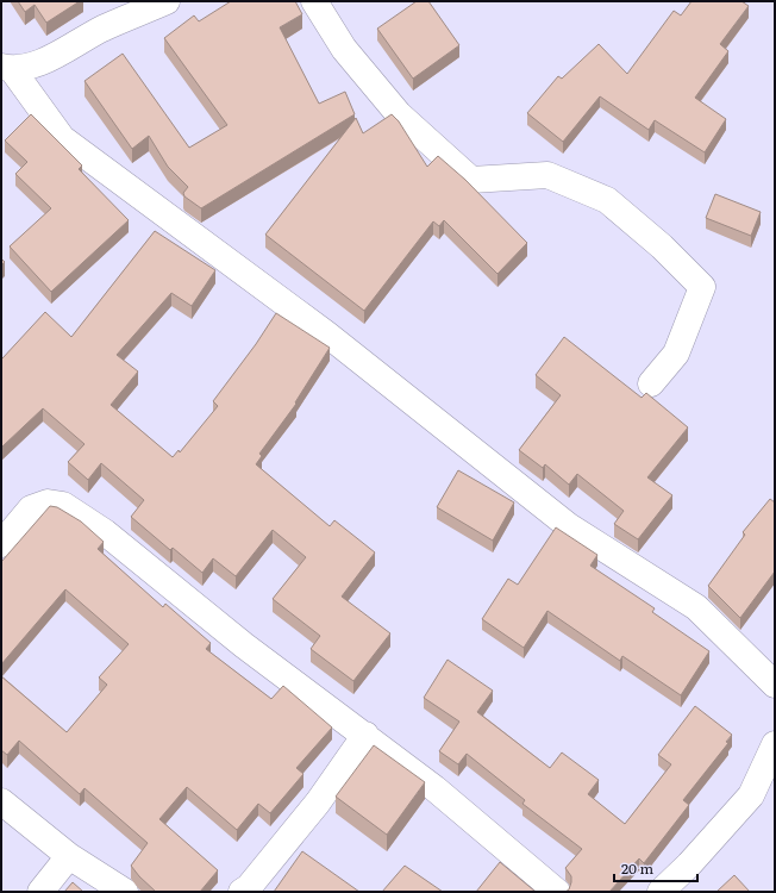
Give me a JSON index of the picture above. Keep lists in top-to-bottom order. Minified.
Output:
{"scale_bar":"20 m"}
